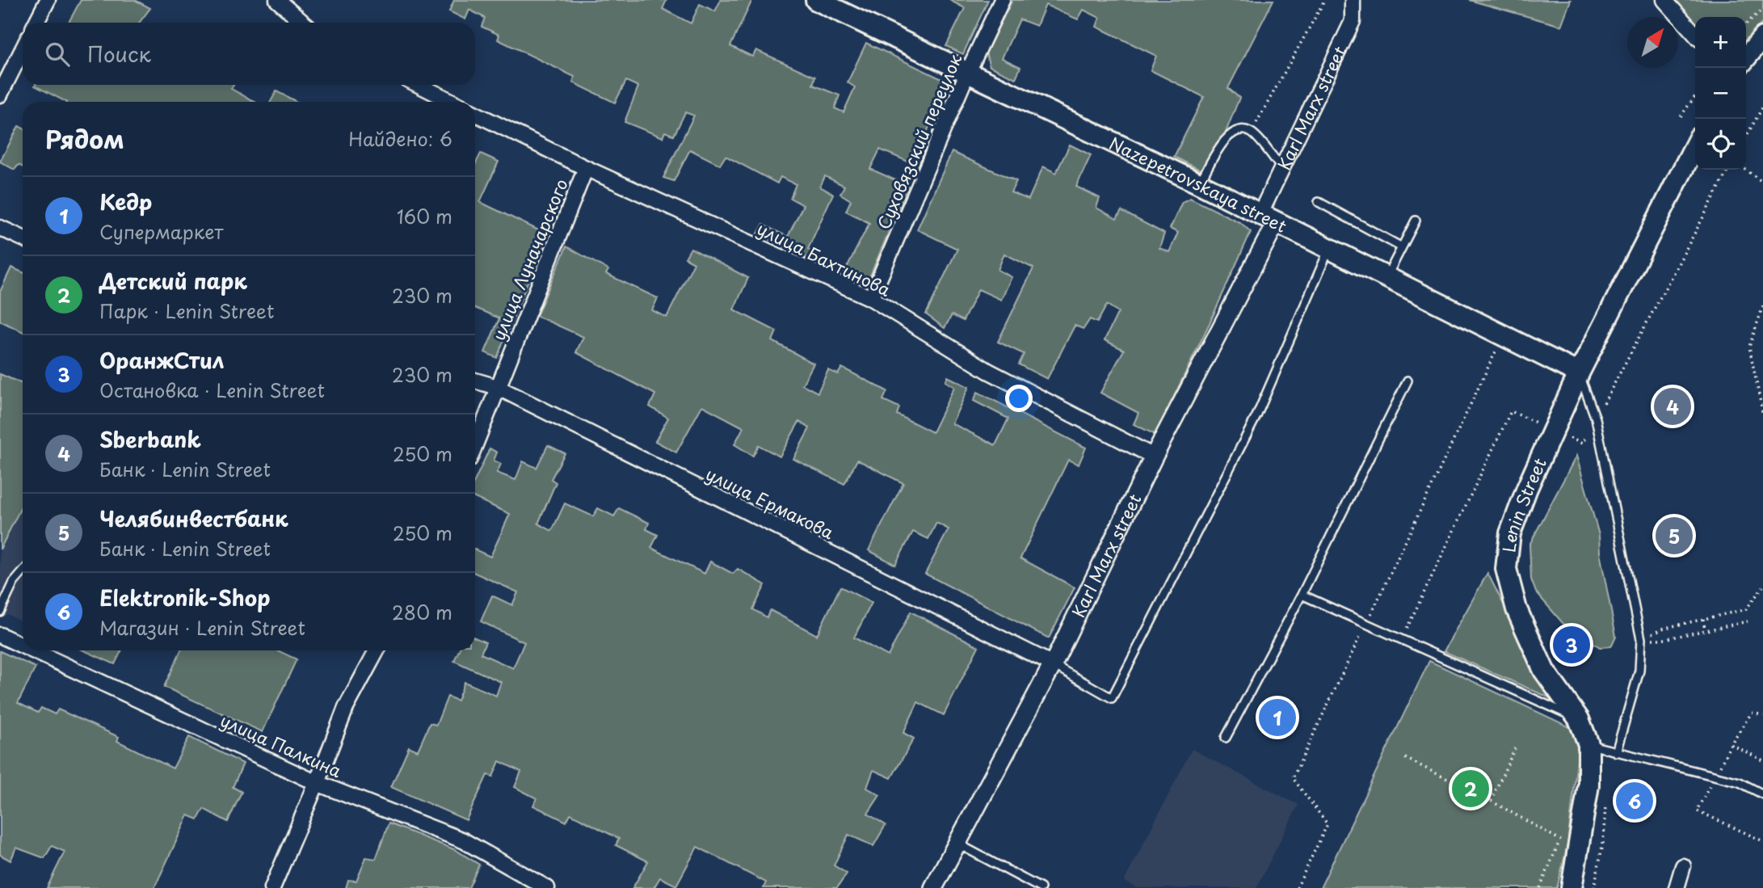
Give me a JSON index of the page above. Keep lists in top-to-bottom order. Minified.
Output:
{"streets":{"main road":["Nazepetrovskaya street","Lenin Street"],"street":["Karl Marx street","Суховязский переулок","улица Бахтинова","улица Луначарского","улица Ермакова","улица Палкина"]},"crossings":[["Karl Marx street","Nazepetrovskaya street"],["Karl Marx street","улица Бахтинова"],["Karl Marx street","улица Ермакова"],["Суховязский переулок","Nazepetrovskaya street"],["Суховязский переулок","улица Бахтинова"],["Nazepetrovskaya street","Lenin Street"],["улица Бахтинова","улица Луначарского"],["улица Луначарского","улица Ермакова"]],"north":"top right","page":{"map_buttons":["+","−"],"search":"Поиск","heading":["Рядом","Найдено: 6"],"list":[{"mark":"1","name":"Кедр","note":"Супермаркет","value":"160 m"},{"mark":"2","name":"Детский парк","note":"Парк · Lenin Street","value":"230 m"},{"mark":"3","name":"ОранжСтил","note":"Остановка · Lenin Street","value":"230 m"},{"mark":"4","name":"Sberbank","note":"Банк · Lenin Street","value":"250 m"},{"mark":"5","name":"Челябинвестбанк","note":"Банк · Lenin Street","value":"250 m"},{"mark":"6","name":"Elektronik-Shop","note":"Магазин · Lenin Street","value":"280 m"}],"pins":["4","5","3","1","2","6"]}}
